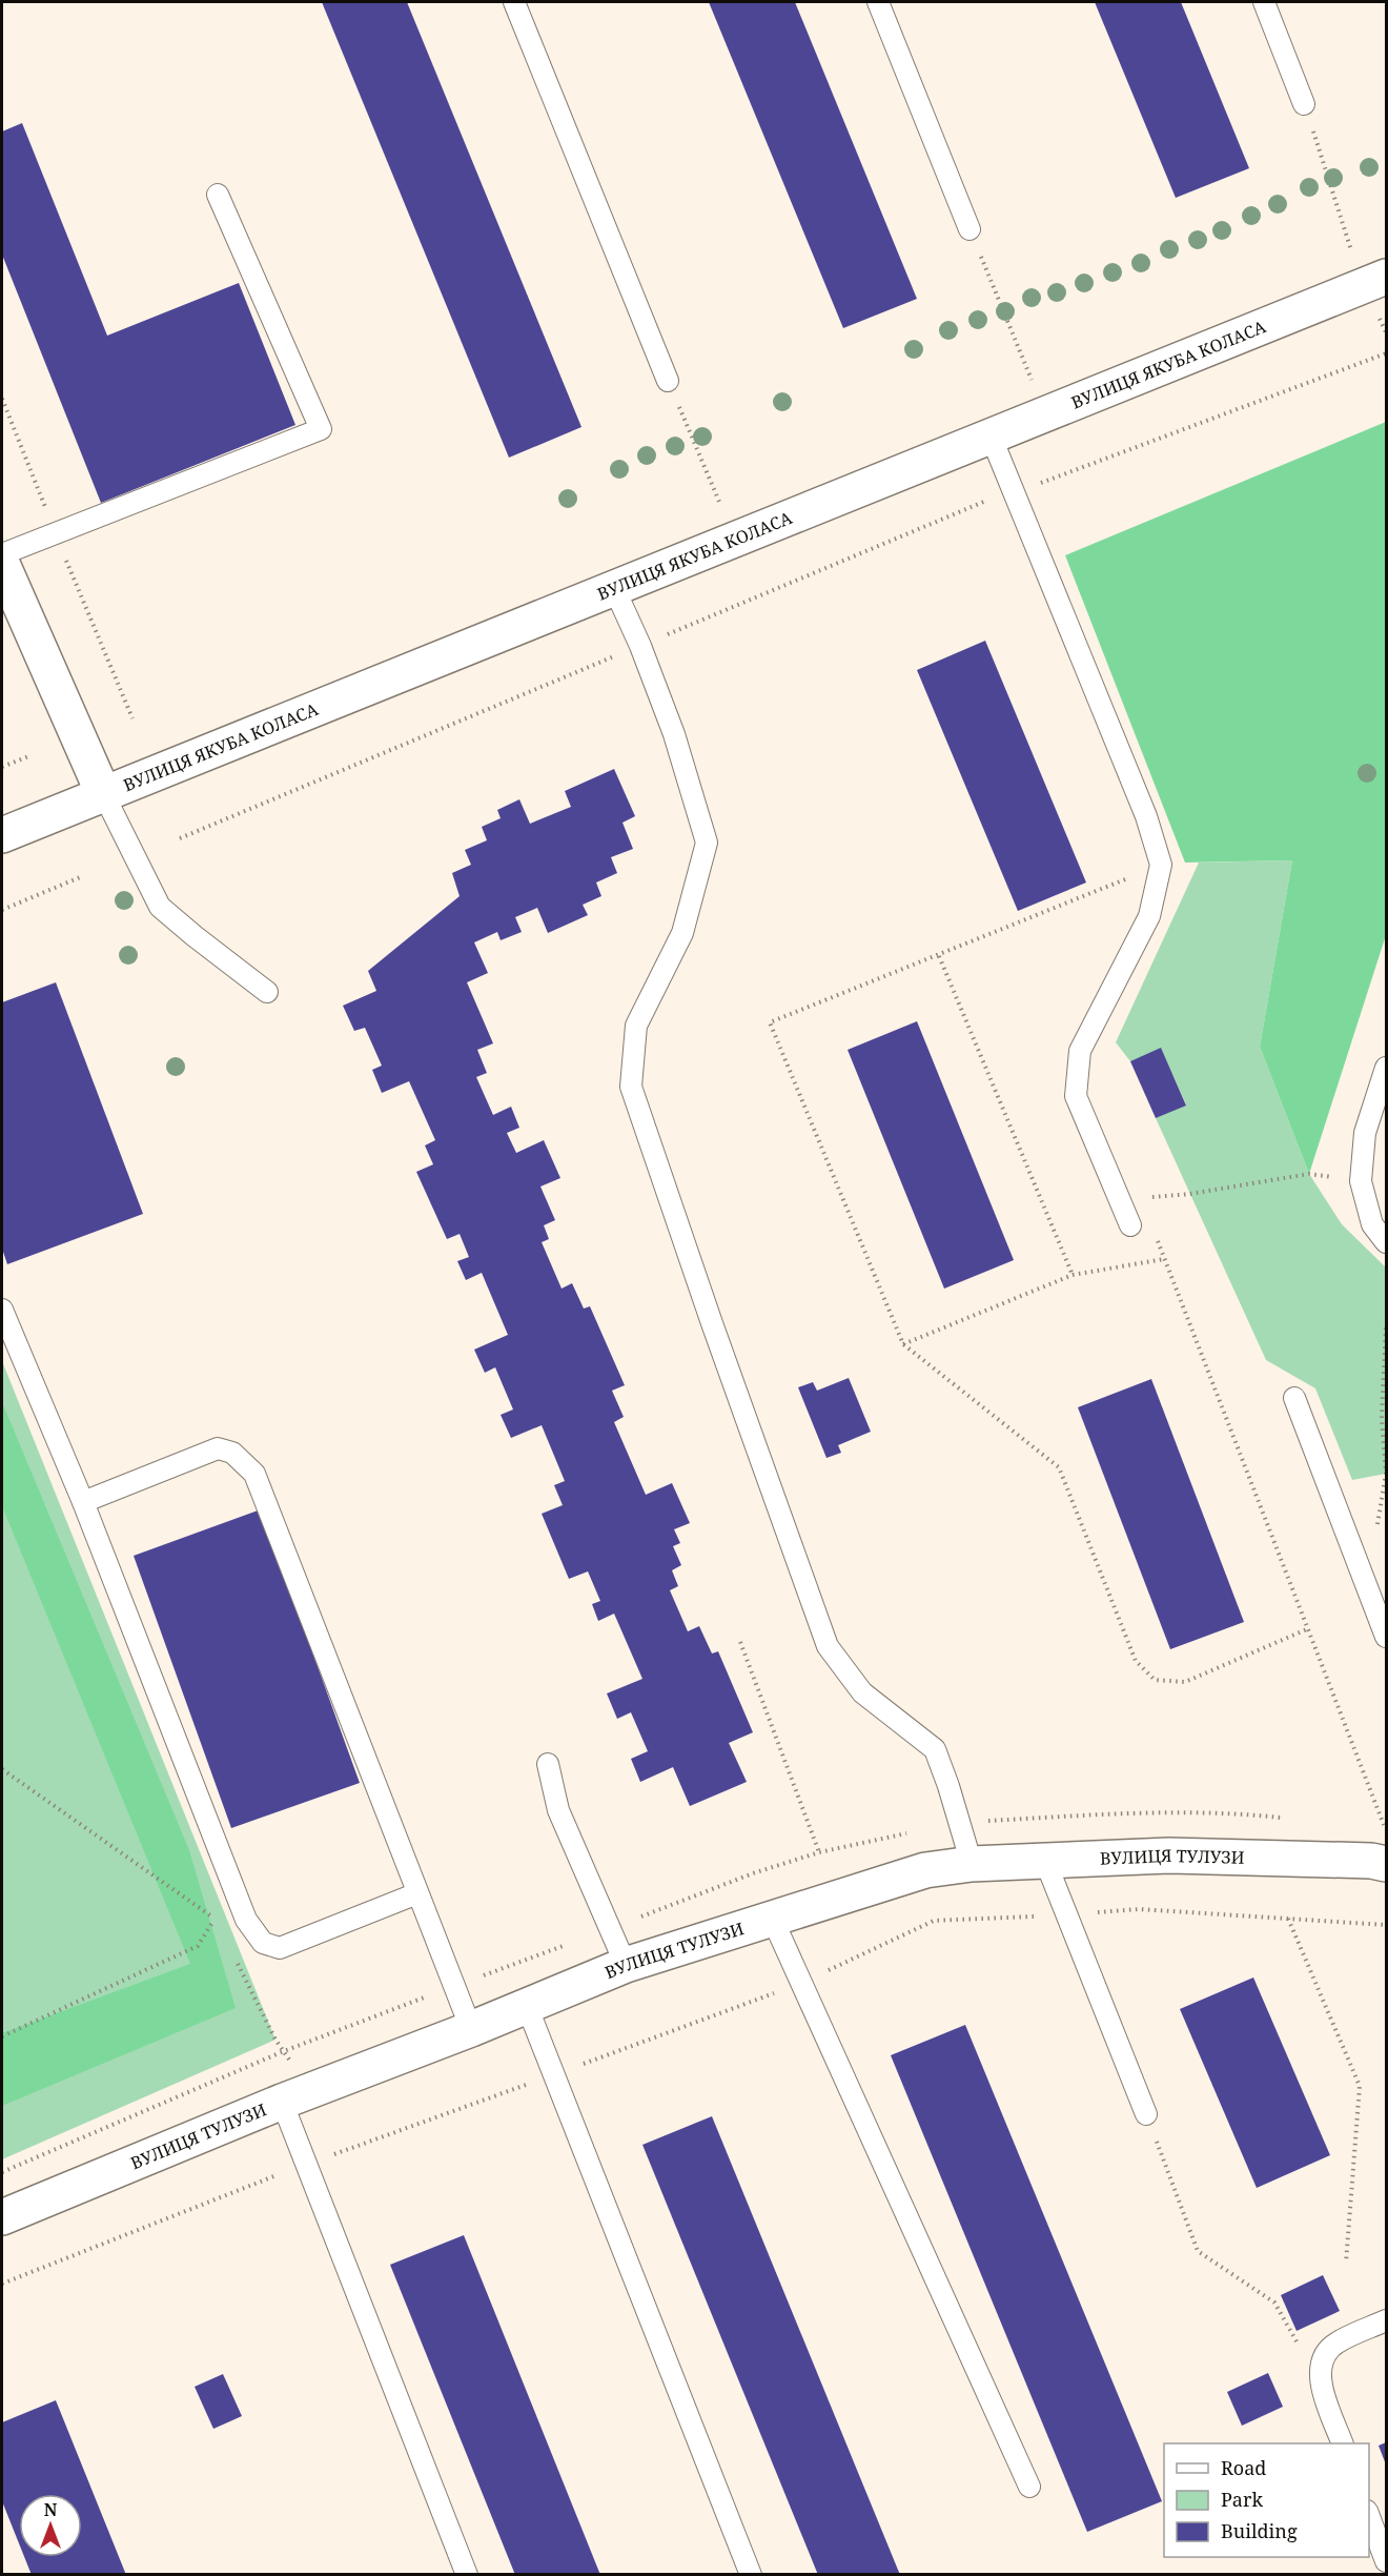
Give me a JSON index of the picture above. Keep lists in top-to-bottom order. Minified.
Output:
{"streets":{"street":["ВУЛИЦЯ ЯКУБА КОЛАСА","ВУЛИЦЯ ТУЛУЗИ"]},"legend":["Road","Park","Building"],"north":"top"}
